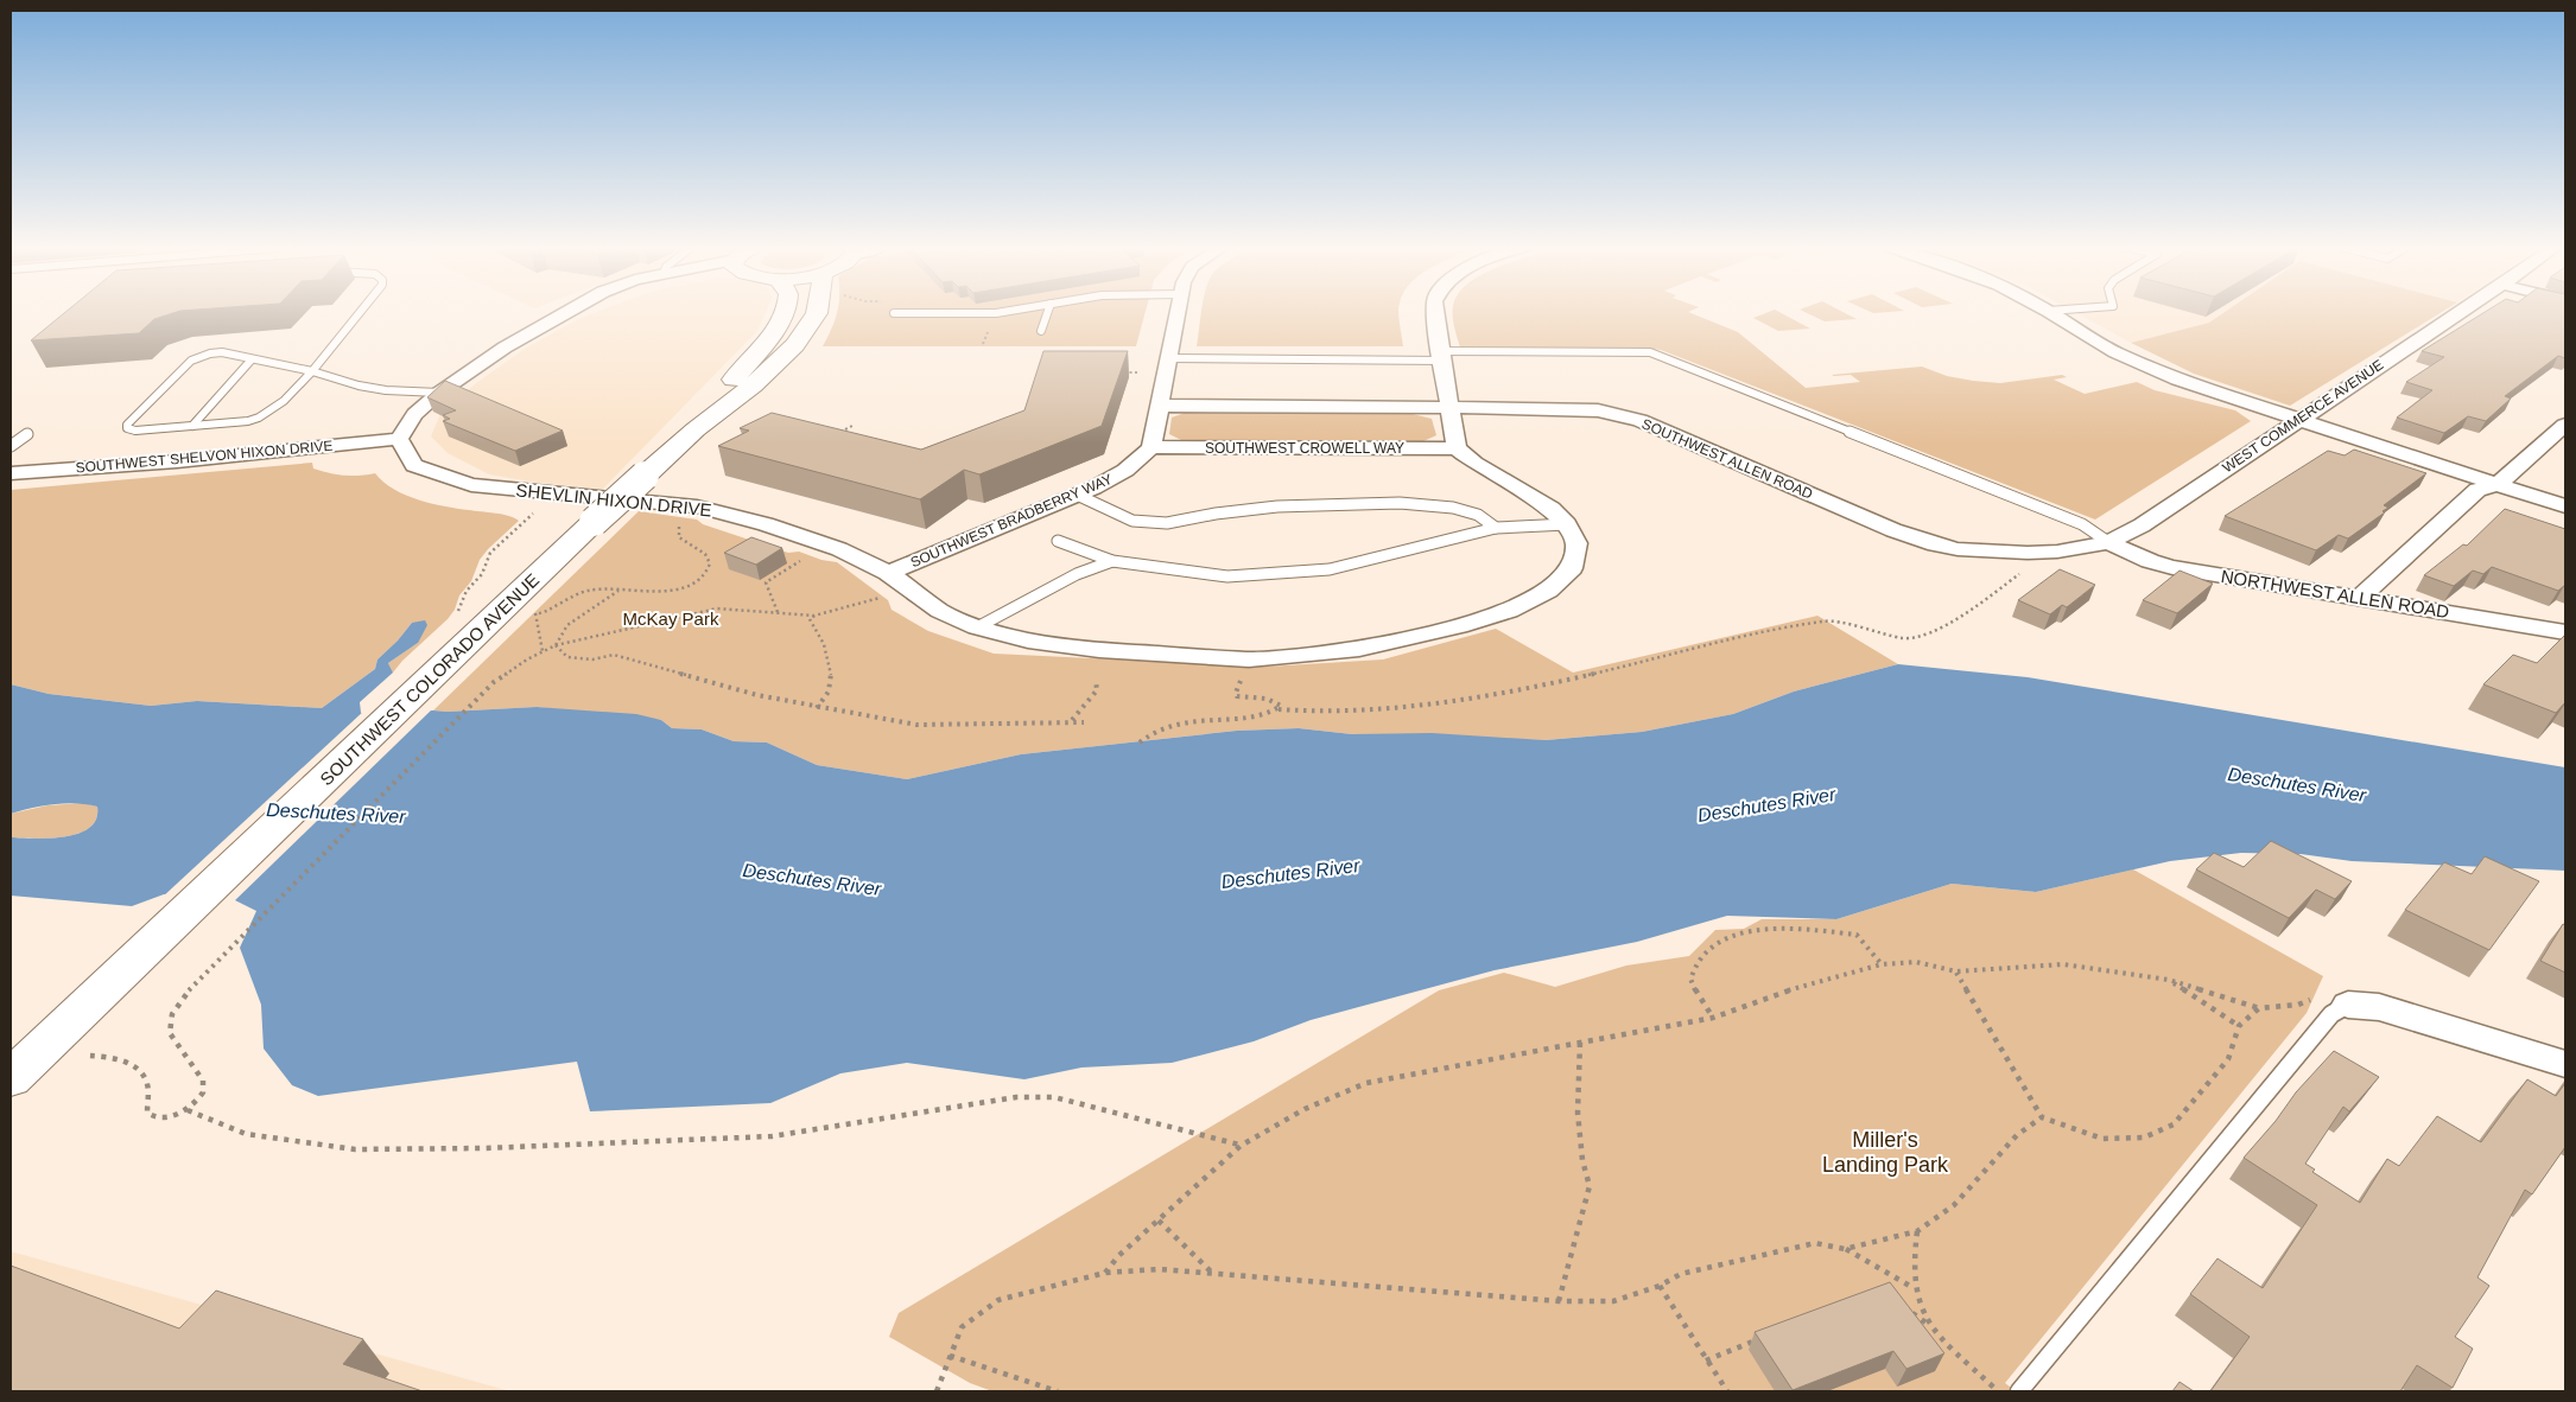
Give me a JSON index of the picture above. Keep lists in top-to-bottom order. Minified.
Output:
{"streets":{"main road":["SOUTHWEST COLORADO AVENUE"],"street":["WEST COMMERCE AVENUE","SOUTHWEST CROWELL WAY","SOUTHWEST SHELVON HIXON DRIVE","SOUTHWEST ALLEN ROAD","SHEVLIN HIXON DRIVE","SOUTHWEST BRADBERRY WAY","NORTHWEST ALLEN ROAD"]},"crossings":[["WEST COMMERCE AVENUE","SOUTHWEST ALLEN ROAD"],["WEST COMMERCE AVENUE","NORTHWEST ALLEN ROAD"],["SOUTHWEST CROWELL WAY","SOUTHWEST BRADBERRY WAY"],["SOUTHWEST SHELVON HIXON DRIVE","SHEVLIN HIXON DRIVE"],["SOUTHWEST ALLEN ROAD","NORTHWEST ALLEN ROAD"],["SHEVLIN HIXON DRIVE","SOUTHWEST BRADBERRY WAY"]],"water":["Deschutes River"],"parks":["McKay Park","Miller's Landing Park"]}
